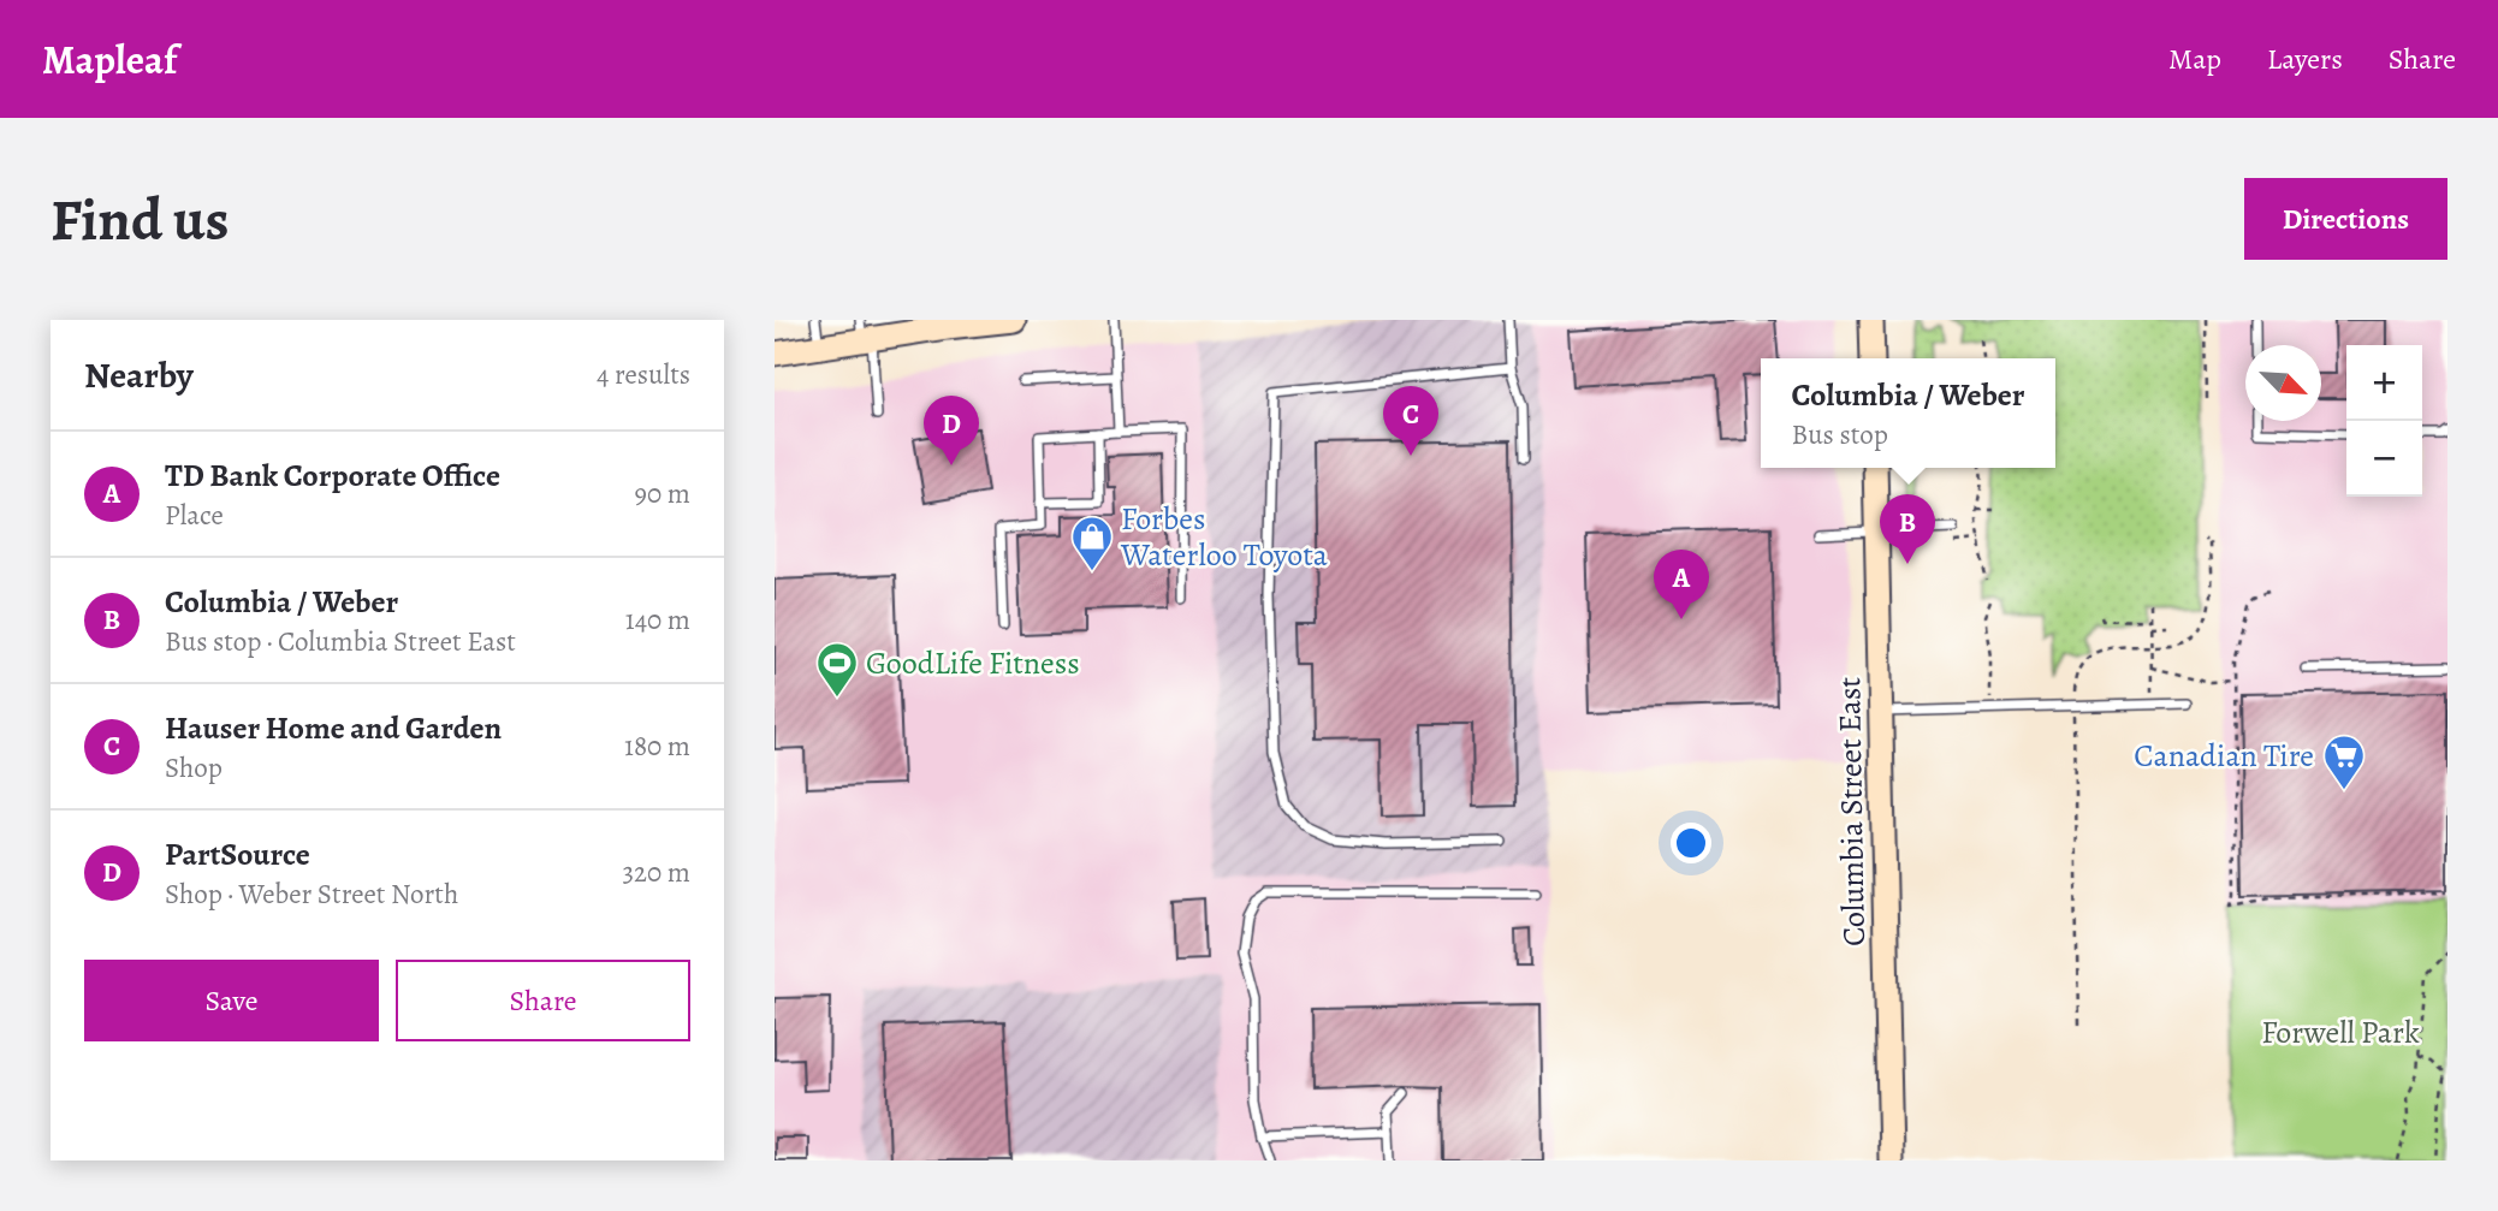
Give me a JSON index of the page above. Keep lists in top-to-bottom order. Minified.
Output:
{"streets":{"main road":["Columbia Street East"]},"parks":["Forwell Park"],"places":{"shop":["Forbes Waterloo Toyota"],"sports":["GoodLife Fitness"],"supermarket":["Canadian Tire"]},"north":"bottom right","page":{"header":"Mapleaf","nav":["Map","Layers","Share"],"buttons":["Directions",["Save","Share"]],"title":"Find us","heading":["Nearby","4 results"],"map_buttons":["+","−"],"popup":["Columbia / Weber","Bus stop"],"pins":["C","D","B","A"],"list":[{"mark":"A","name":"TD Bank Corporate Office","note":"Place","value":"90 m"},{"mark":"B","name":"Columbia / Weber","note":"Bus stop · Columbia Street East","value":"140 m"},{"mark":"C","name":"Hauser Home and Garden","note":"Shop","value":"180 m"},{"mark":"D","name":"PartSource","note":"Shop · Weber Street North","value":"320 m"}]}}
